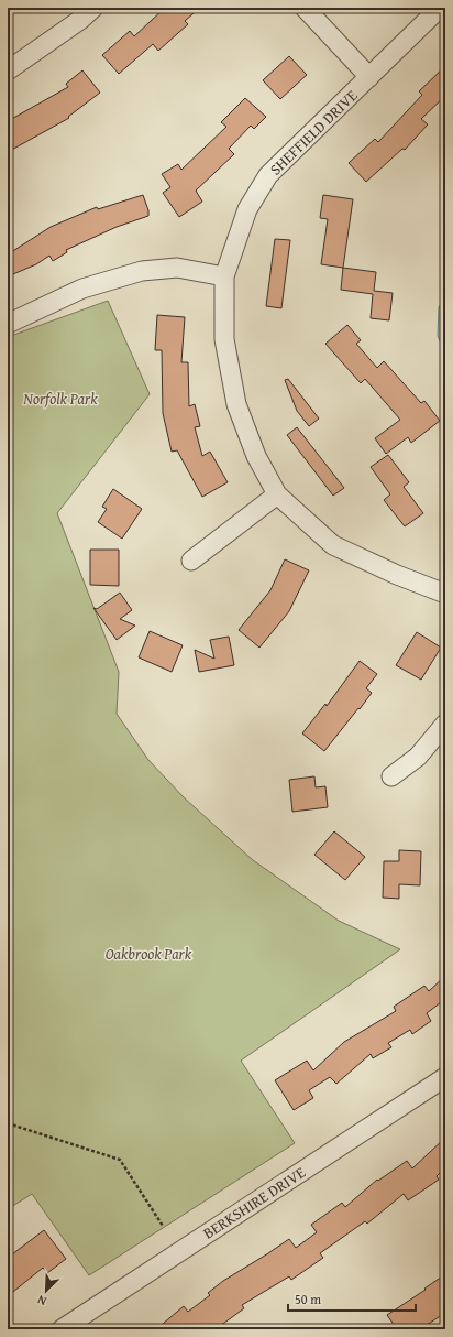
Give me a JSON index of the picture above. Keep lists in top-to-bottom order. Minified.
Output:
{"streets":{"street":["SHEFFIELD DRIVE","BERKSHIRE DRIVE"]},"parks":["Norfolk Park","Oakbrook Park"],"scale_bar":"50 m","north":"bottom left"}
